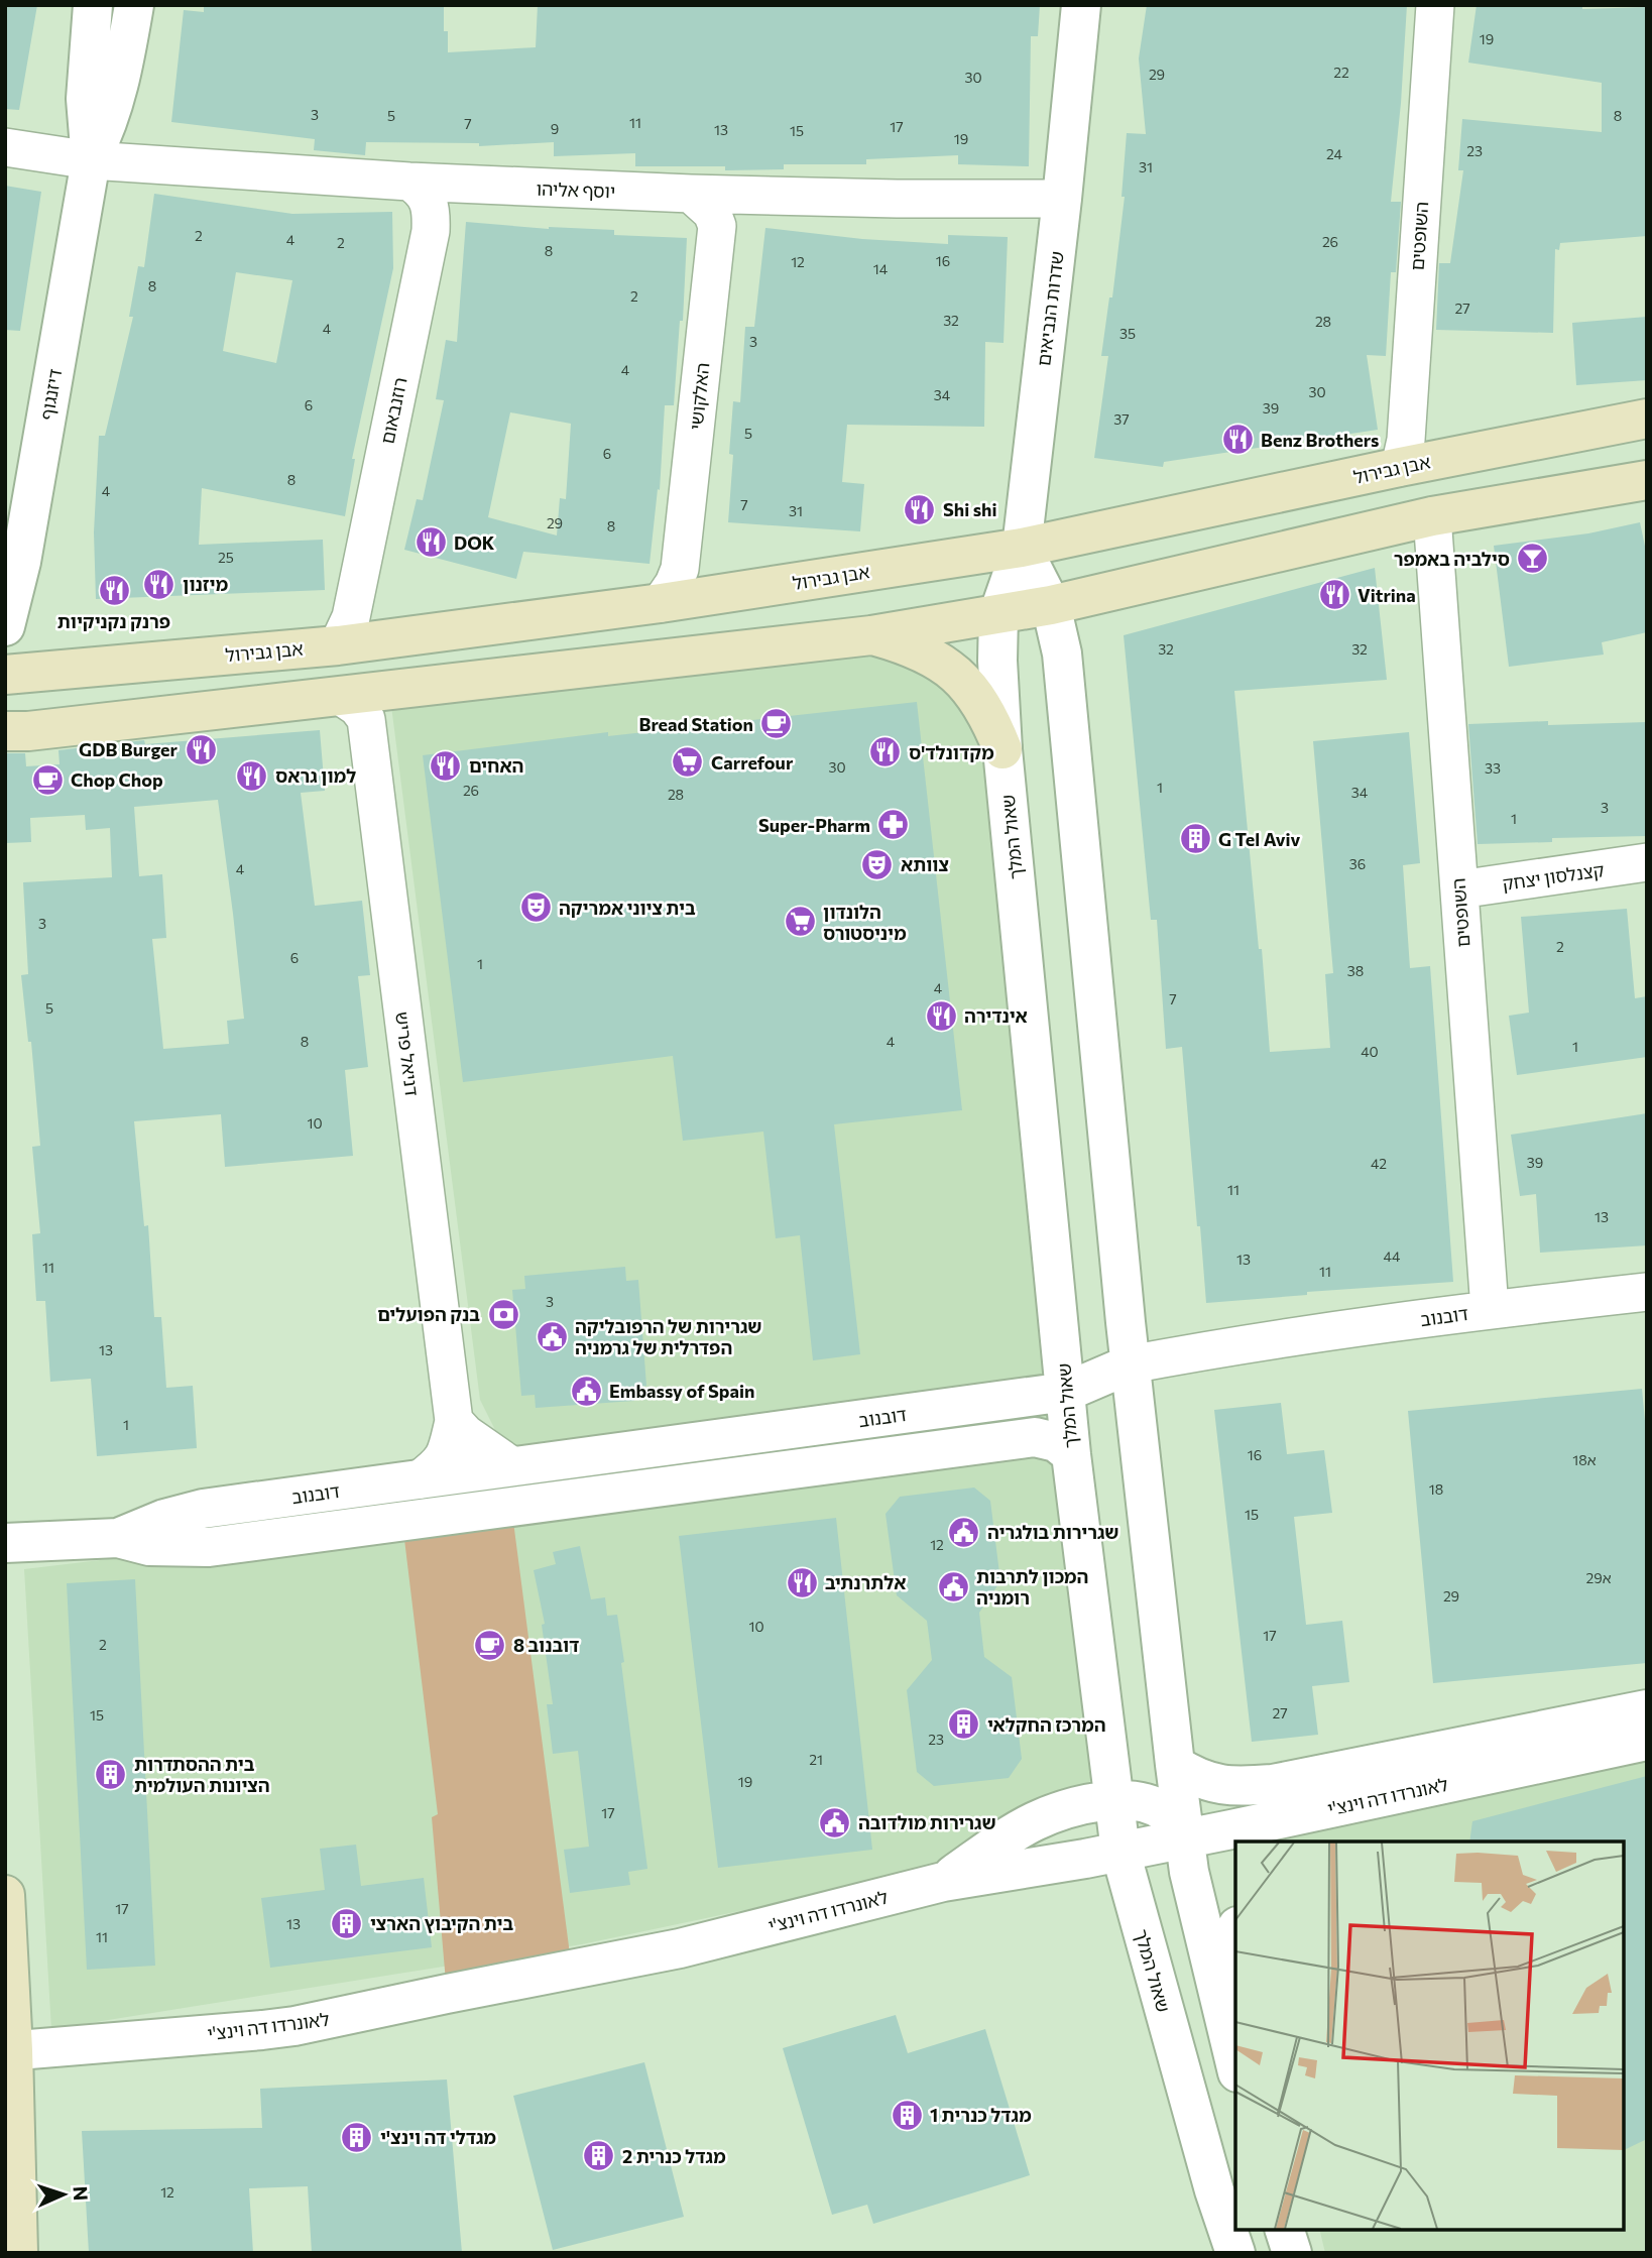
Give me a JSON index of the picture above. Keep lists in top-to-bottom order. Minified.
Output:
{"streets":{"main road":["אבן גבירול"],"street":["יוסף אליהו","השופטים","שדרות הנביאים","דיזנגוף","האלקושי","רוזנבאום","שאול המלך","קצנלסון יצחק","דניאל פריש","דובנוב","לאונרדו דה וינצ'י"]},"crossings":[["יוסף אליהו","שדרות הנביאים"],["יוסף אליהו","דיזנגוף"],["יוסף אליהו","האלקושי"],["יוסף אליהו","רוזנבאום"],["השופטים","אבן גבירול"],["השופטים","קצנלסון יצחק"],["השופטים","דובנוב"],["שדרות הנביאים","אבן גבירול"],["שדרות הנביאים","שאול המלך"],["האלקושי","אבן גבירול"],["רוזנבאום","אבן גבירול"],["אבן גבירול","שאול המלך"],["שאול המלך","דובנוב"],["שאול המלך","לאונרדו דה וינצ'י"],["דניאל פריש","דובנוב"]],"places":{"restaurant":["Benz Brothers","Shi shi","DOK","מיזנון","פרנק נקניקיות","Vitrina","GDB Burger","מקדונלד'ס","האחים","למון גראס","אינדירה","אלתרנתיב"],"bar":["סילביה באמפר"],"cafe":["Bread Station","Chop Chop","דובנוב 8"],"supermarket":["Carrefour","הלונדון מיניסטורס"],"pharmacy":["Super-Pharm"],"building":["G Tel Aviv","המרכז החקלאי","בית ההסתדרות הציונות העולמית","בית הקיבוץ הארצי","מגדל כנרית 1","מגדלי דה וינצ'י","מגדל כנרית 2"],"theatre":["צוותא","בית ציוני אמריקה"],"bank":["בנק הפועלים"],"public building":["שגרירות של הרפובליקה הפדרלית של גרמניה","Embassy of Spain","שגרירות בולגריה","המכון לתרבות רומניה","שגרירות מולדובה"]},"house_numbers":["19","22","29","30","3","5","8","11","7","17","9","13","15","19","23","24","31","2","4","26","2","8","16","12","14","8","2","27","32","28","4","35","3","4","30","34","6","39","37","5","6","8","4","7","31","29","8","25","32","32","30","33","1","26","34","28","3","1","36","4","3","2","6","1","38","4","7","5","8","4","1","40","10","39","42","11","13","44","13","11","11","3","13","1","16","18א","18","15","12","29א","29","10","17","2","27","15","23","21","19","17","17","13","11","12"],"north":"right"}
